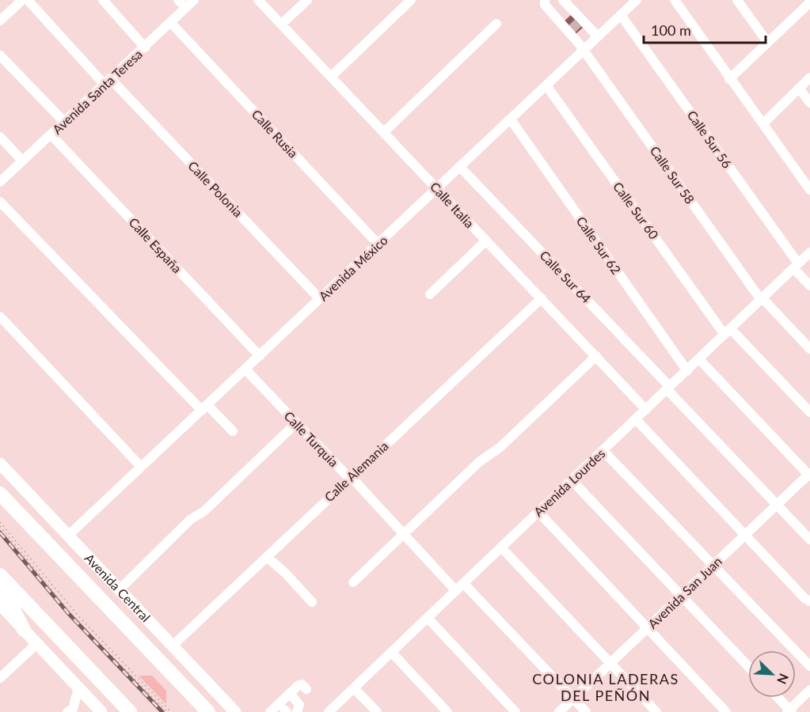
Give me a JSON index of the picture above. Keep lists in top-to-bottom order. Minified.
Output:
{"streets":{"highway":["Avenida Central"],"street":["Avenida Santa Teresa","Calle Rusia","Calle Sur 56","Calle Sur 58","Calle Polonia","Calle Italia","Calle Sur 60","Calle España","Calle Sur 62","Avenida México","Calle Sur 64","Calle Turquia","Calle Alemania","Avenida Lourdes","Avenida San Juan"]},"crossings":[["Avenida Santa Teresa","Calle Rusia"],["Avenida Santa Teresa","Calle Polonia"],["Avenida Santa Teresa","Calle España"],["Calle Rusia","Avenida México"],["Calle Sur 56","Avenida México"],["Calle Sur 56","Avenida Lourdes"],["Calle Sur 58","Avenida México"],["Calle Sur 58","Avenida Lourdes"],["Calle Polonia","Avenida México"],["Calle Italia","Avenida México"],["Calle Italia","Calle Alemania"],["Calle Italia","Avenida Lourdes"],["Calle Sur 60","Avenida México"],["Calle Sur 60","Avenida Lourdes"],["Calle España","Avenida México"],["Calle Sur 62","Avenida México"],["Calle Sur 62","Avenida Lourdes"],["Avenida México","Calle Sur 64"],["Avenida México","Calle Turquia"],["Avenida México","Avenida Central"],["Calle Sur 64","Avenida Lourdes"],["Calle Sur 64","Avenida San Juan"],["Calle Turquia","Calle Alemania"],["Calle Turquia","Avenida Lourdes"],["Calle Alemania","Avenida Central"]],"districts":["COLONIA LADERAS DEL PEÑÓN"],"scale_bar":"100 m","north":"bottom right"}
